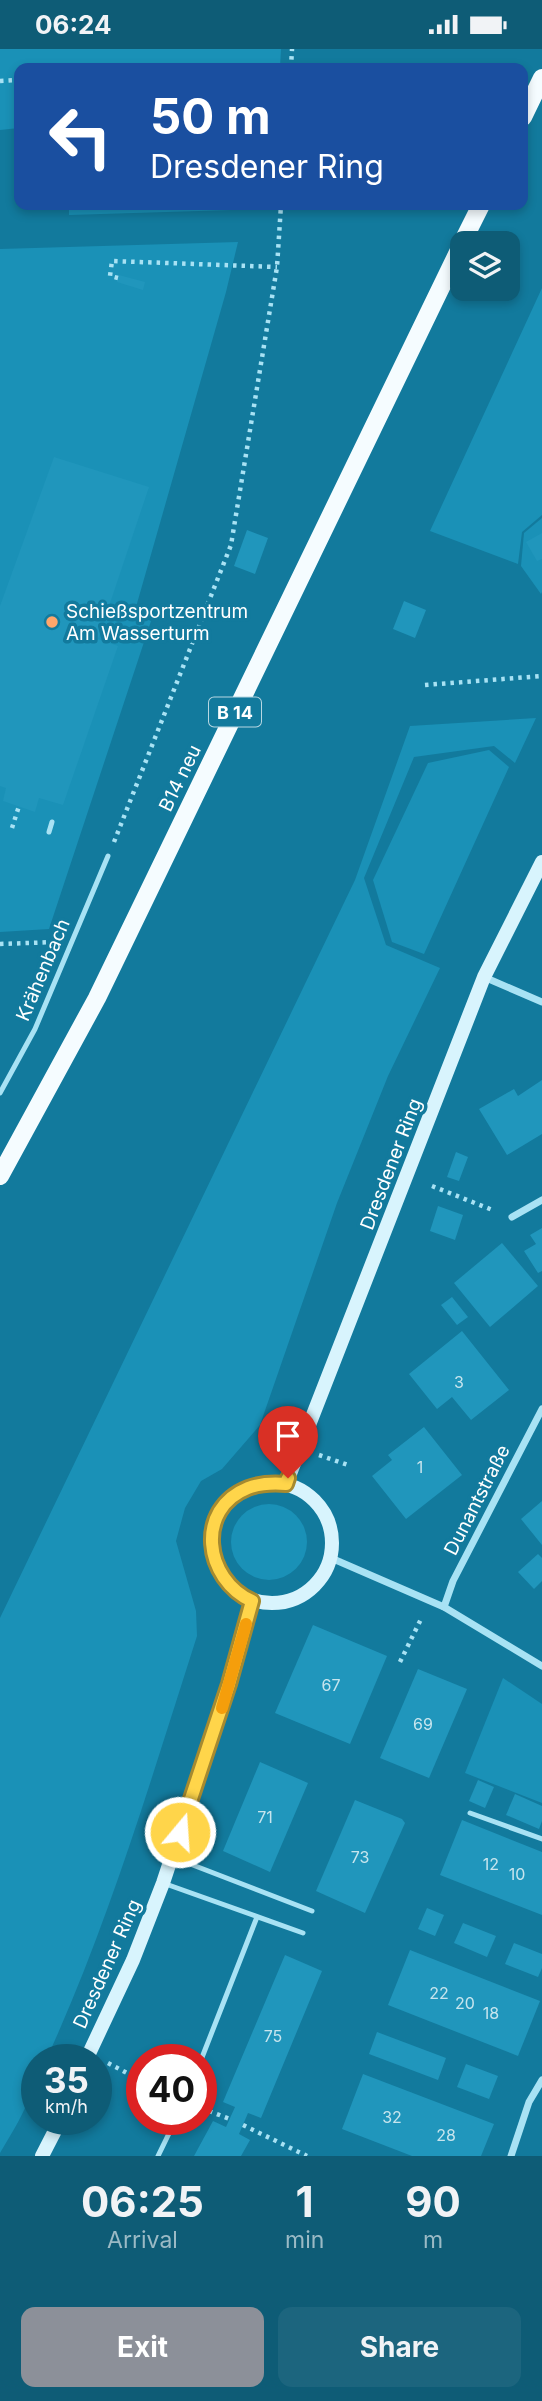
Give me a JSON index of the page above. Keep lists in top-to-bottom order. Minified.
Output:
{"streets":{"main road":["B 14","B14 neu"],"street":["Dresdener Ring","Dunantstraße"],"lane":["Krähenbach"]},"places":["Schießsportzentrum Am Wasserturm"],"house_numbers":["3","1","67","69","71","73","12","10","22","20","18","75","32","28"],"page":{"status":"06:24","turn":["50 m","Dresdener Ring"],"speed":"35 km/h","limit":"40","eta":["06:25","Arrival","1","min","90","m"],"buttons":["Exit","Share"]}}
